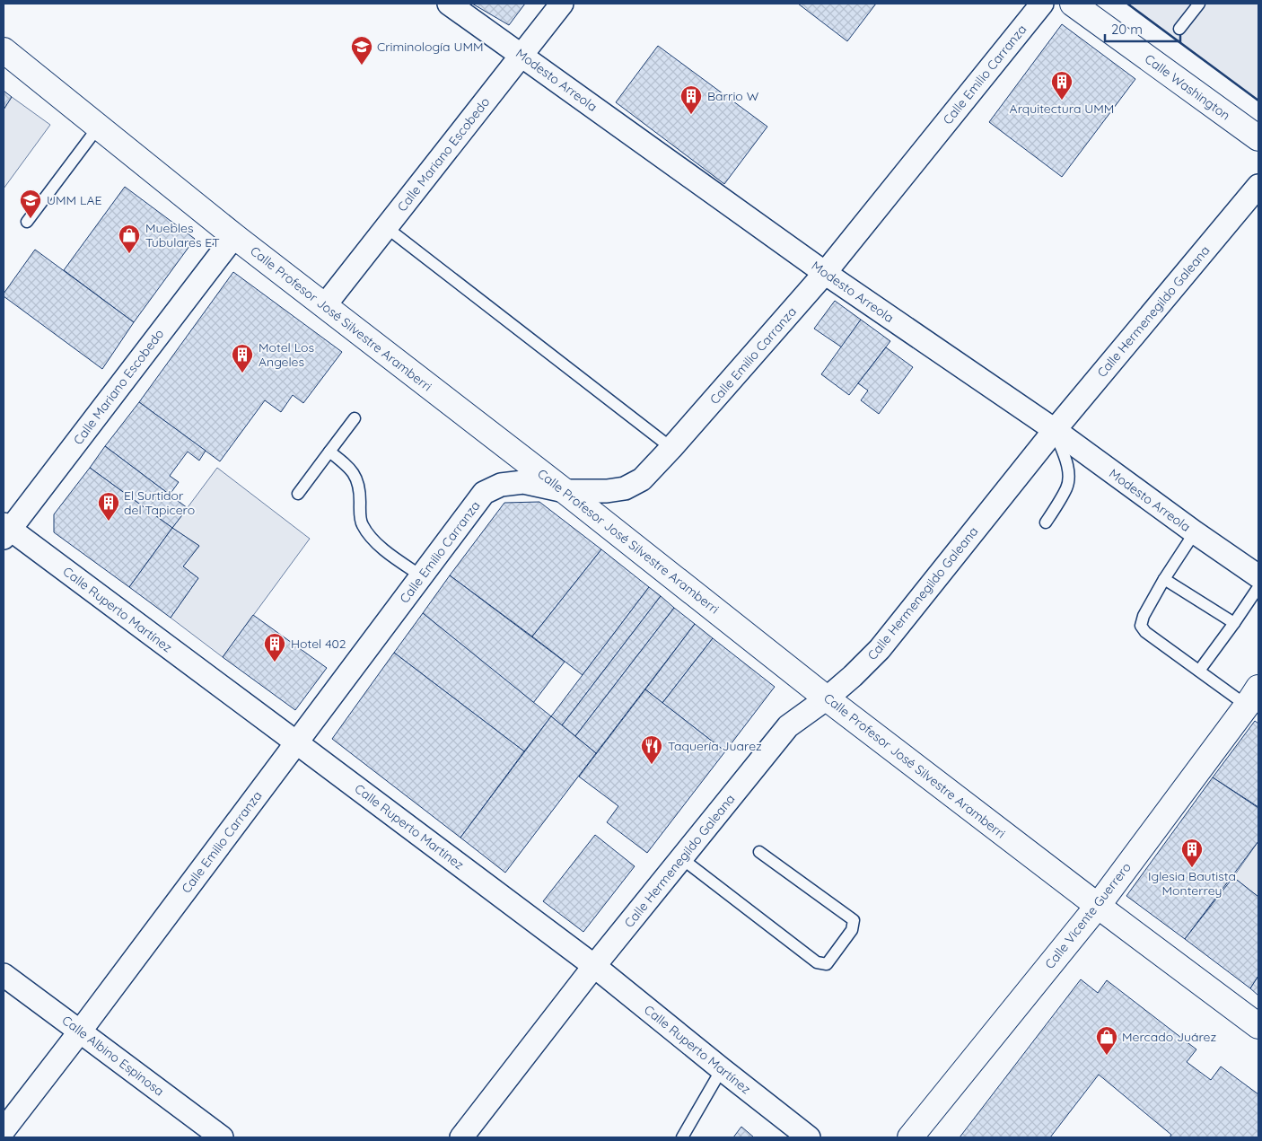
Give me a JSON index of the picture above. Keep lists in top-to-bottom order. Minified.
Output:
{"streets":{"main road":["Calle Washington","Calle Profesor José Silvestre Aramberri","Calle Vicente Guerrero"],"street":["Calle Emilio Carranza","Modesto Arreola","Calle Mariano Escobedo","Calle Hermenegildo Galeana","Calle Ruperto Martínez","Calle Albino Espinosa"]},"crossings":[["Calle Emilio Carranza","Modesto Arreola"],["Calle Emilio Carranza","Calle Profesor José Silvestre Aramberri"],["Calle Emilio Carranza","Calle Ruperto Martínez"],["Calle Emilio Carranza","Calle Albino Espinosa"],["Modesto Arreola","Calle Mariano Escobedo"],["Modesto Arreola","Calle Hermenegildo Galeana"],["Calle Mariano Escobedo","Calle Profesor José Silvestre Aramberri"],["Calle Mariano Escobedo","Calle Ruperto Martínez"],["Calle Hermenegildo Galeana","Calle Profesor José Silvestre Aramberri"],["Calle Hermenegildo Galeana","Calle Ruperto Martínez"],["Calle Profesor José Silvestre Aramberri","Calle Vicente Guerrero"]],"places":{"school or university":["Criminología UMM","UMM LAE"],"building":["Arquitectura UMM","Barrio W","Motel Los Angeles","El Surtidor del Tapicero","Hotel 402","Iglesia Bautista Monterrey"],"shop":["Muebles Tubulares ET","Mercado Juárez"],"restaurant":["Taquería Juarez"]},"scale_bar":"20 m"}
